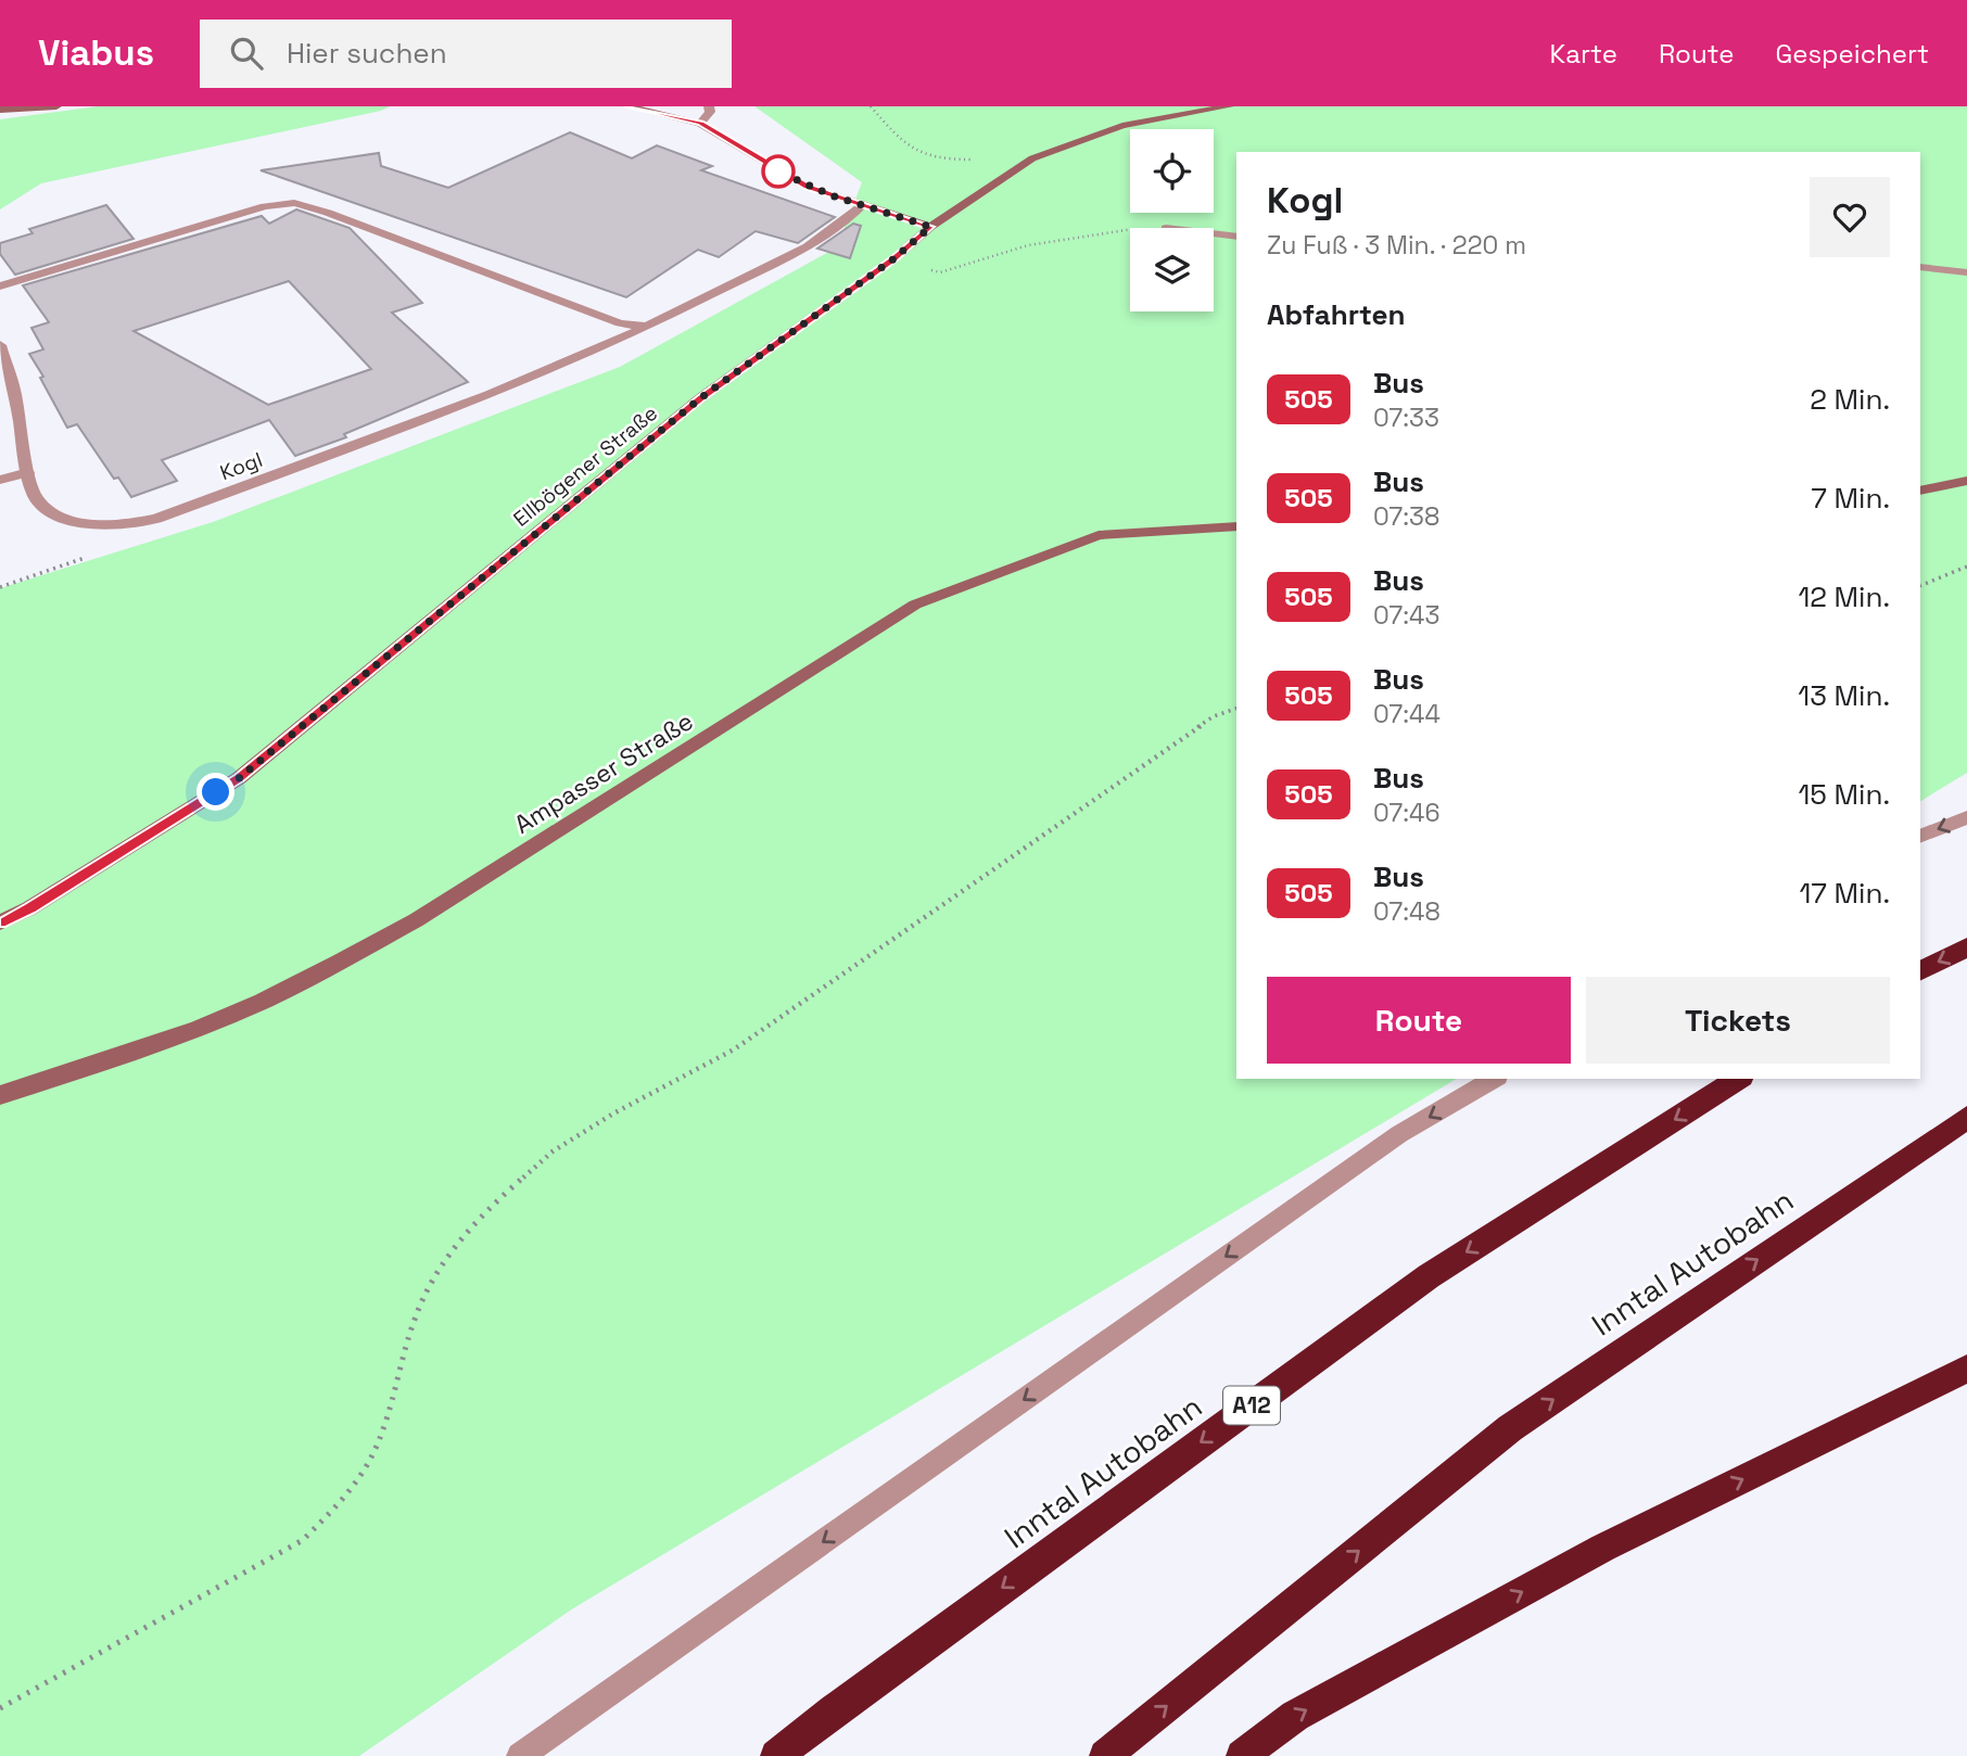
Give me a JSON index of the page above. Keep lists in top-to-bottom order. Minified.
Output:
{"streets":{"highway":["Inntal Autobahn","A12"],"main road":["Ellbögener Straße","Ampasser Straße"],"street":["Kogl"]},"lines":["bus line 505"],"page":{"header":"Viabus","search":"Hier suchen","nav":["Karte","Route","Gespeichert"],"heading":[["Kogl","Zu Fuß · 3 Min. · 220 m"],"Abfahrten"],"list":[{"mark":"505","name":"Bus","note":"07:33","value":"2 Min."},{"mark":"505","name":"Bus","note":"07:38","value":"7 Min."},{"mark":"505","name":"Bus","note":"07:43","value":"12 Min."},{"mark":"505","name":"Bus","note":"07:44","value":"13 Min."},{"mark":"505","name":"Bus","note":"07:46","value":"15 Min."},{"mark":"505","name":"Bus","note":"07:48","value":"17 Min."}],"buttons":["Route","Tickets"]}}
